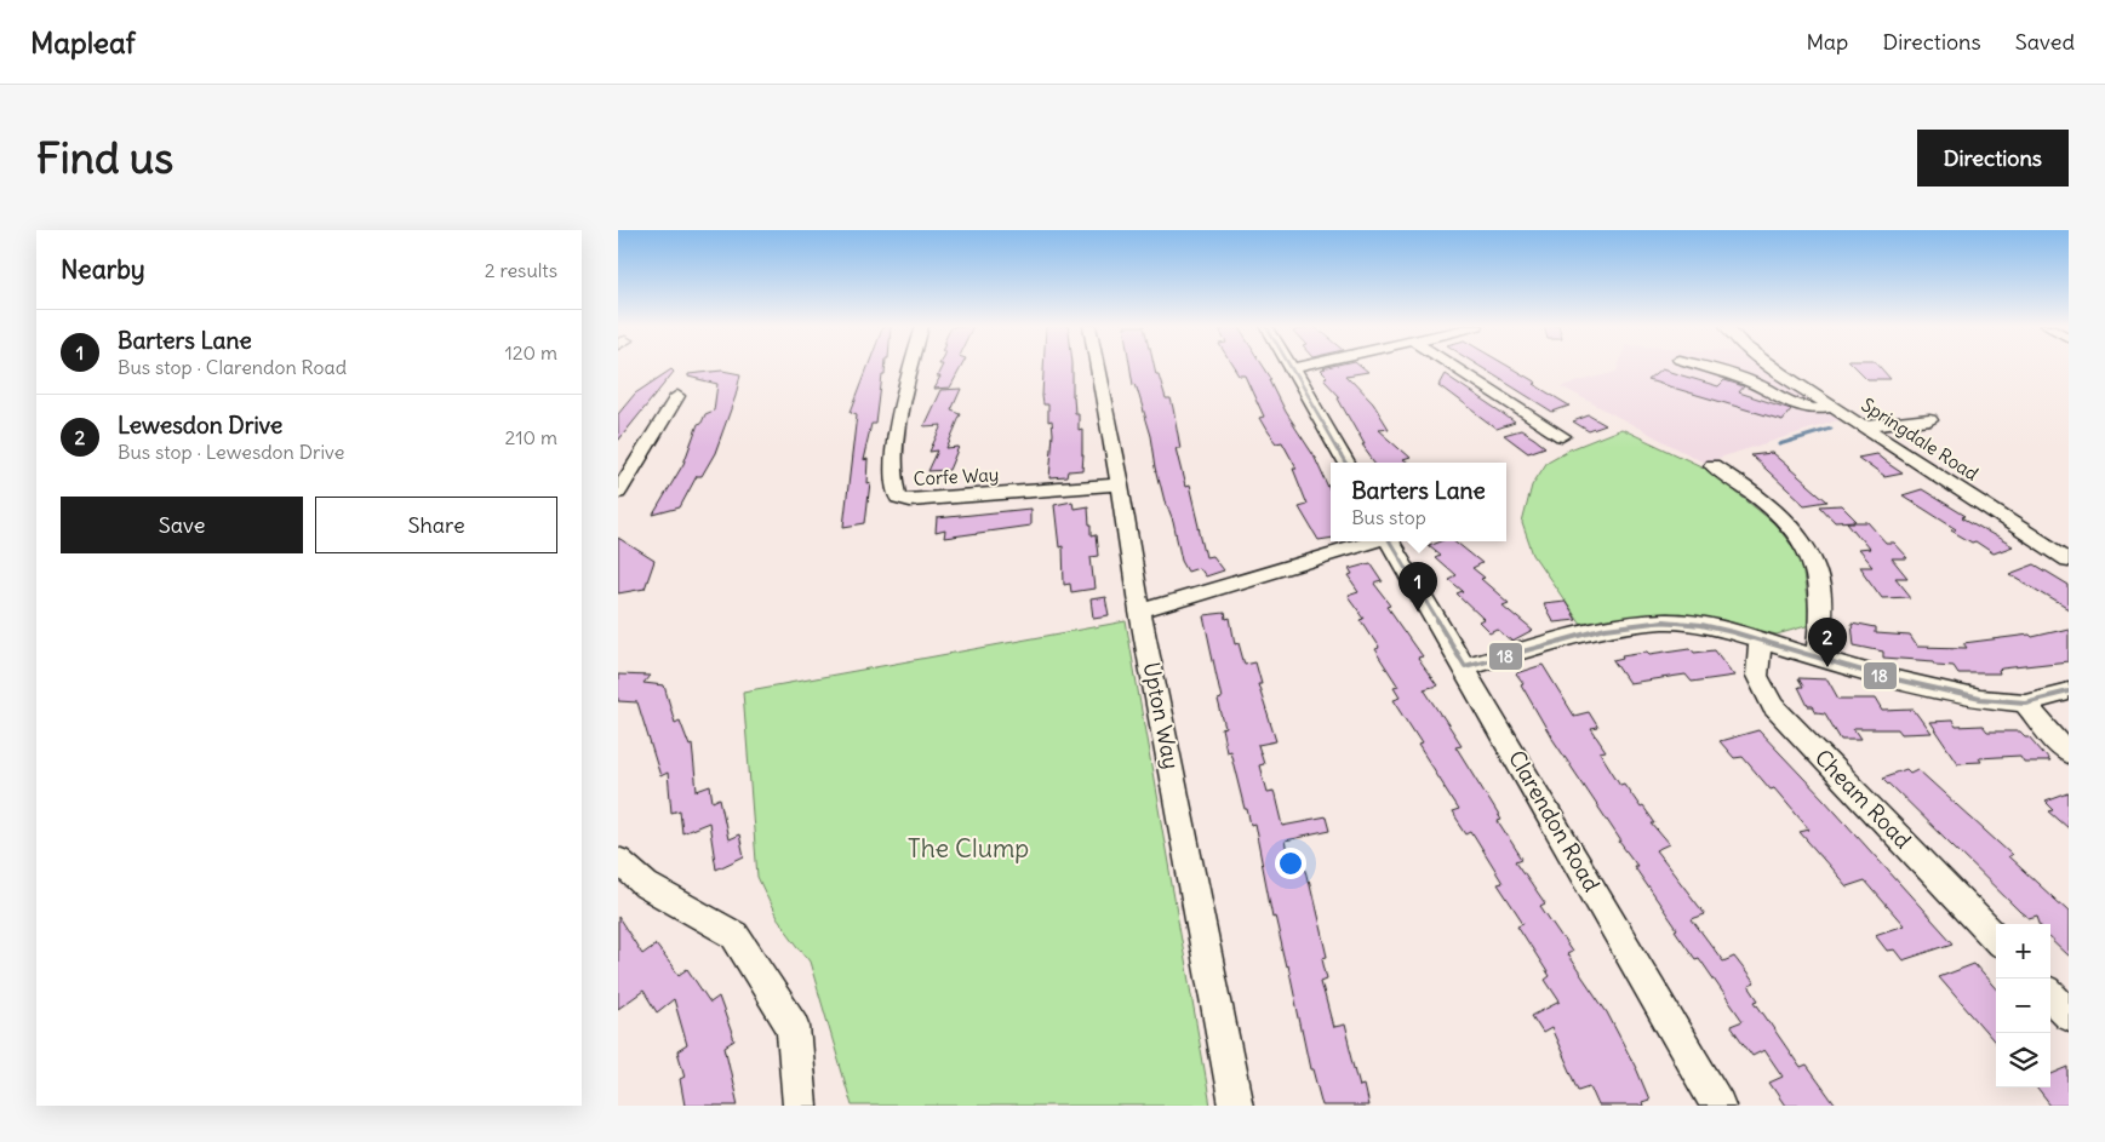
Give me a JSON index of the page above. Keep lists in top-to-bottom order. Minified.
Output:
{"streets":{"street":["Springdale Road","Corfe Way","Upton Way","Cheam Road","Clarendon Road"]},"crossings":[["Corfe Way","Upton Way"]],"parks":["The Clump"],"lines":["transit line 18"],"page":{"header":"Mapleaf","nav":["Map","Directions","Saved"],"buttons":["Directions",["Save","Share"]],"title":"Find us","heading":["Nearby","2 results"],"list":[{"mark":"1","name":"Barters Lane","note":"Bus stop · Clarendon Road","value":"120 m"},{"mark":"2","name":"Lewesdon Drive","note":"Bus stop · Lewesdon Drive","value":"210 m"}],"popup":["Barters Lane","Bus stop"],"pins":["1","2"],"map_buttons":["+","−"]}}
